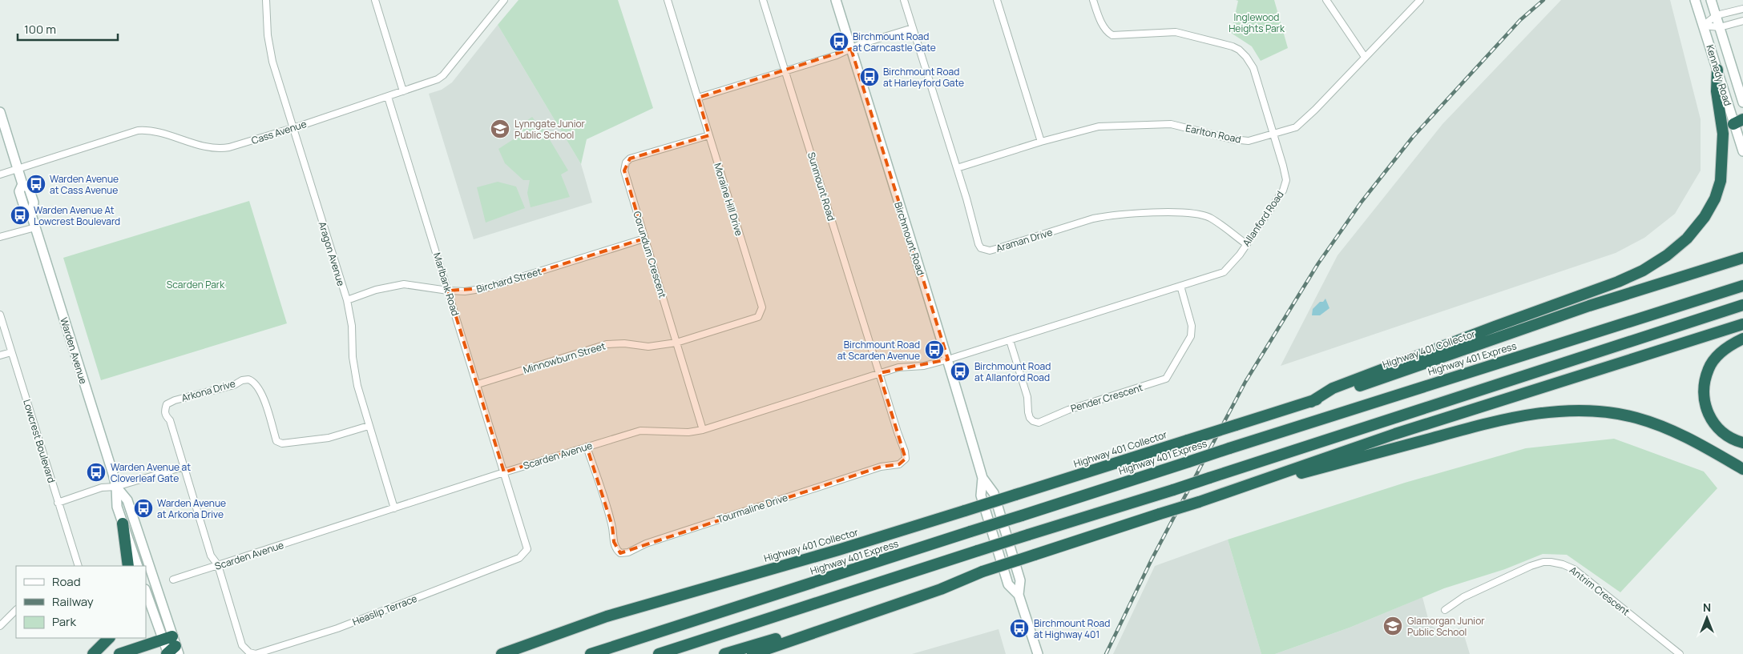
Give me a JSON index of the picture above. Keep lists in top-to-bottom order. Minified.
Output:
{"streets":{"highway":["Highway 401 Collector","Highway 401 Express"],"main road":["Kennedy Road","Birchmount Road","Warden Avenue"],"street":["Cass Avenue","Earlton Road","Sunmount Road","Moraine Hill Drive","Allanford Road","Araman Drive","Aragon Avenue","Corundum Crescent","Birchard Street","Marlbank Road","Minnowburn Street","Arkona Drive","Pender Crescent","Lowcrest Boulevard","Scarden Avenue","Tourmaline Drive","Antrim Crescent","Heaslip Terrace"]},"crossings":[["Cass Avenue","Aragon Avenue"],["Cass Avenue","Marlbank Road"],["Cass Avenue","Warden Avenue"],["Earlton Road","Allanford Road"],["Earlton Road","Araman Drive"],["Sunmount Road","Scarden Avenue"],["Sunmount Road","Tourmaline Drive"],["Moraine Hill Drive","Corundum Crescent"],["Moraine Hill Drive","Minnowburn Street"],["Allanford Road","Birchmount Road"],["Allanford Road","Araman Drive"],["Allanford Road","Pender Crescent"],["Allanford Road","Scarden Avenue"],["Birchmount Road","Scarden Avenue"],["Aragon Avenue","Birchard Street"],["Aragon Avenue","Arkona Drive"],["Aragon Avenue","Scarden Avenue"],["Corundum Crescent","Birchard Street"],["Corundum Crescent","Minnowburn Street"],["Corundum Crescent","Scarden Avenue"],["Birchard Street","Marlbank Road"],["Marlbank Road","Minnowburn Street"],["Marlbank Road","Scarden Avenue"],["Marlbank Road","Heaslip Terrace"],["Arkona Drive","Scarden Avenue"],["Arkona Drive","Heaslip Terrace"],["Scarden Avenue","Tourmaline Drive"],["Scarden Avenue","Heaslip Terrace"]],"parks":["Inglewood Heights Park","Scarden Park"],"places":{"bus stop":["Birchmount Road at Carncastle Gate","Birchmount Road at Harleyford Gate","Warden Avenue at Cass Avenue","Warden Avenue At Lowcrest Boulevard","Birchmount Road at Scarden Avenue","Birchmount Road at Allanford Road","Warden Avenue at Cloverleaf Gate","Warden Avenue at Arkona Drive","Birchmount Road at Highway 401"],"school or university":["Lynngate Junior Public School","Glamorgan Junior Public School"]},"legend":["Road","Railway","Park"],"scale_bar":"100 m","north":"top"}
